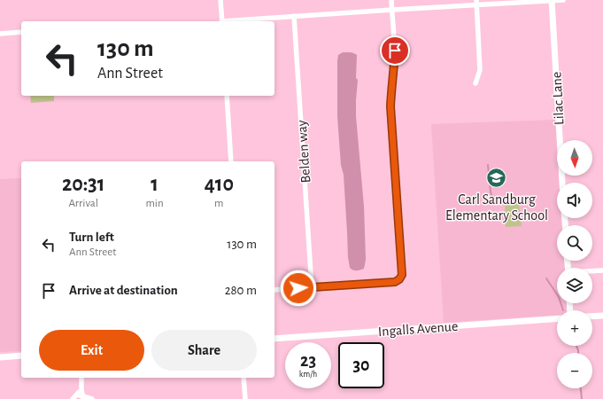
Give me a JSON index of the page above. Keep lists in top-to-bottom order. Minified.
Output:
{"streets":{"street":["Lilac Lane","Belden way","Ingalls Avenue"]},"places":{"school or university":["Carl Sandburg Elementary School"]},"north":"bottom","page":{"turn":["130 m","Ann Street"],"map_buttons":["+","−"],"eta":["20:31","Arrival","1","min","410","m"],"list":[{"name":"Turn left","note":"Ann Street","value":"130 m"},{"name":"Arrive at destination","value":"280 m"}],"buttons":["Exit","Share"],"speed":"23 km/h","limit":"30"}}
